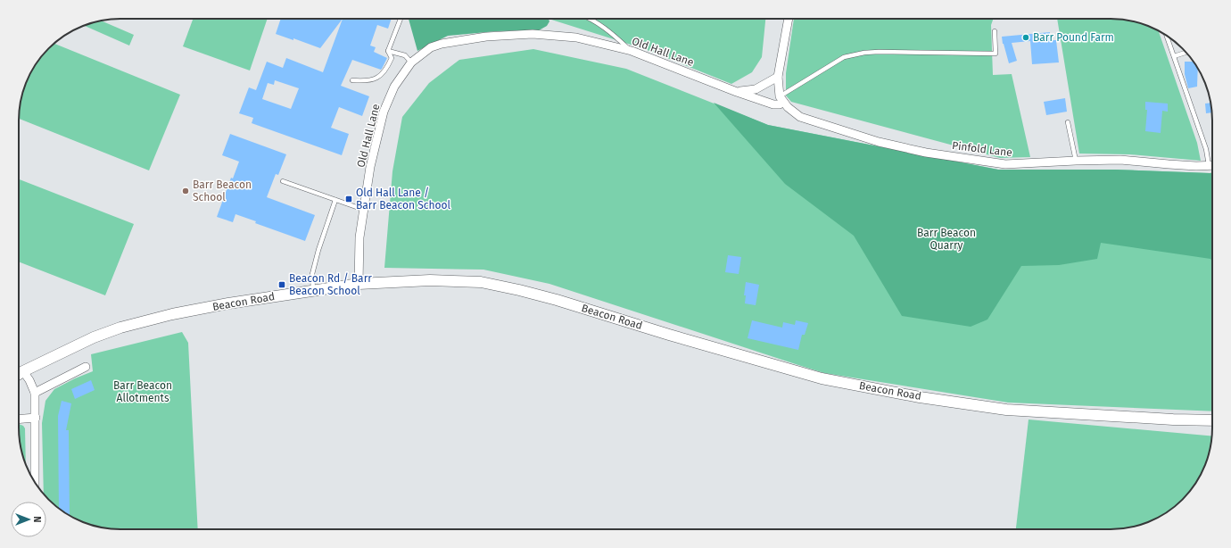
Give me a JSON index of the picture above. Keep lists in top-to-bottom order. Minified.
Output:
{"streets":{"main road":["Beacon Road"],"street":["Old Hall Lane","Pinfold Lane"]},"crossings":[["Old Hall Lane","Pinfold Lane"],["Old Hall Lane","Beacon Road"]],"parks":["Barr Beacon Quarry","Barr Beacon Allotments"],"places":{"other":["Barr Pound Farm","Barr Beacon School"],"transit":["Old Hall Lane / Barr Beacon School","Beacon Rd / Barr Beacon School"]},"north":"right"}
